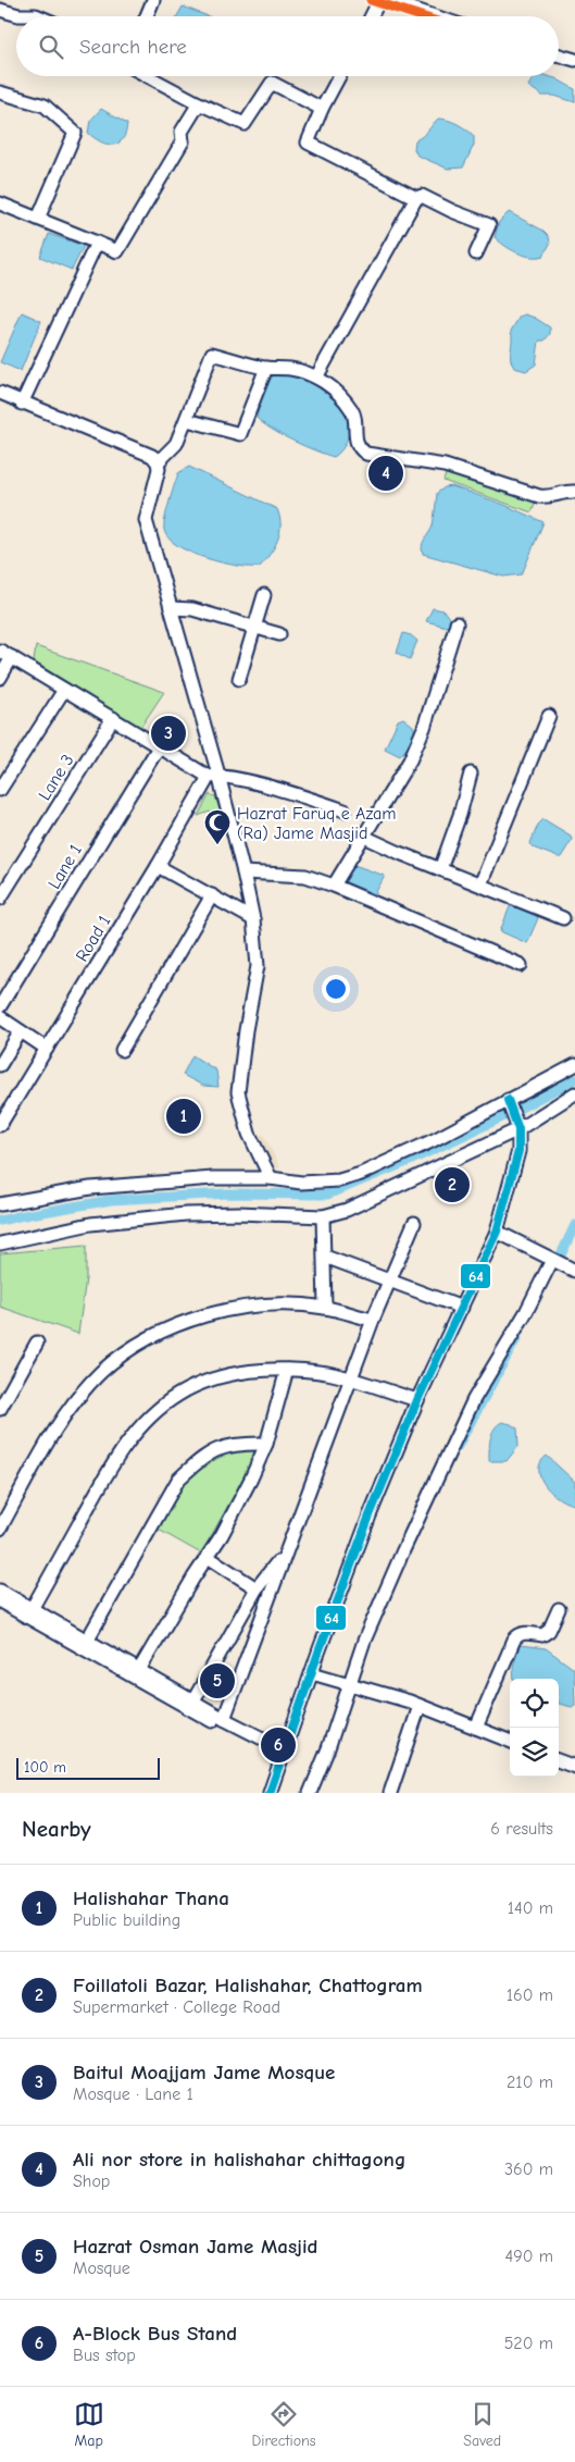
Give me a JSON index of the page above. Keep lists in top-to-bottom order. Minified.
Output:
{"streets":{"street":["Lane 3","Lane 1","Road 1"]},"places":{"mosque":["Hazrat Faruq e Azam (Ra) Jame Masjid"]},"lines":["transit line 64"],"scale_bar":"100 m","page":{"search":"Search here","pins":["4","3","1","2","5","6"],"scale":"100 m","heading":["Nearby","6 results"],"list":[{"mark":"1","name":"Halishahar Thana","note":"Public building","value":"140 m"},{"mark":"2","name":"Foillatoli Bazar, Halishahar, Chattogram","note":"Supermarket · College Road","value":"160 m"},{"mark":"3","name":"Baitul Moajjam Jame Mosque","note":"Mosque · Lane 1","value":"210 m"},{"mark":"4","name":"Ali nor store in halishahar chittagong","note":"Shop","value":"360 m"},{"mark":"5","name":"Hazrat Osman Jame Masjid","note":"Mosque","value":"490 m"},{"mark":"6","name":"A-Block Bus Stand","note":"Bus stop","value":"520 m"}],"nav":["Map","Directions","Saved"]}}
